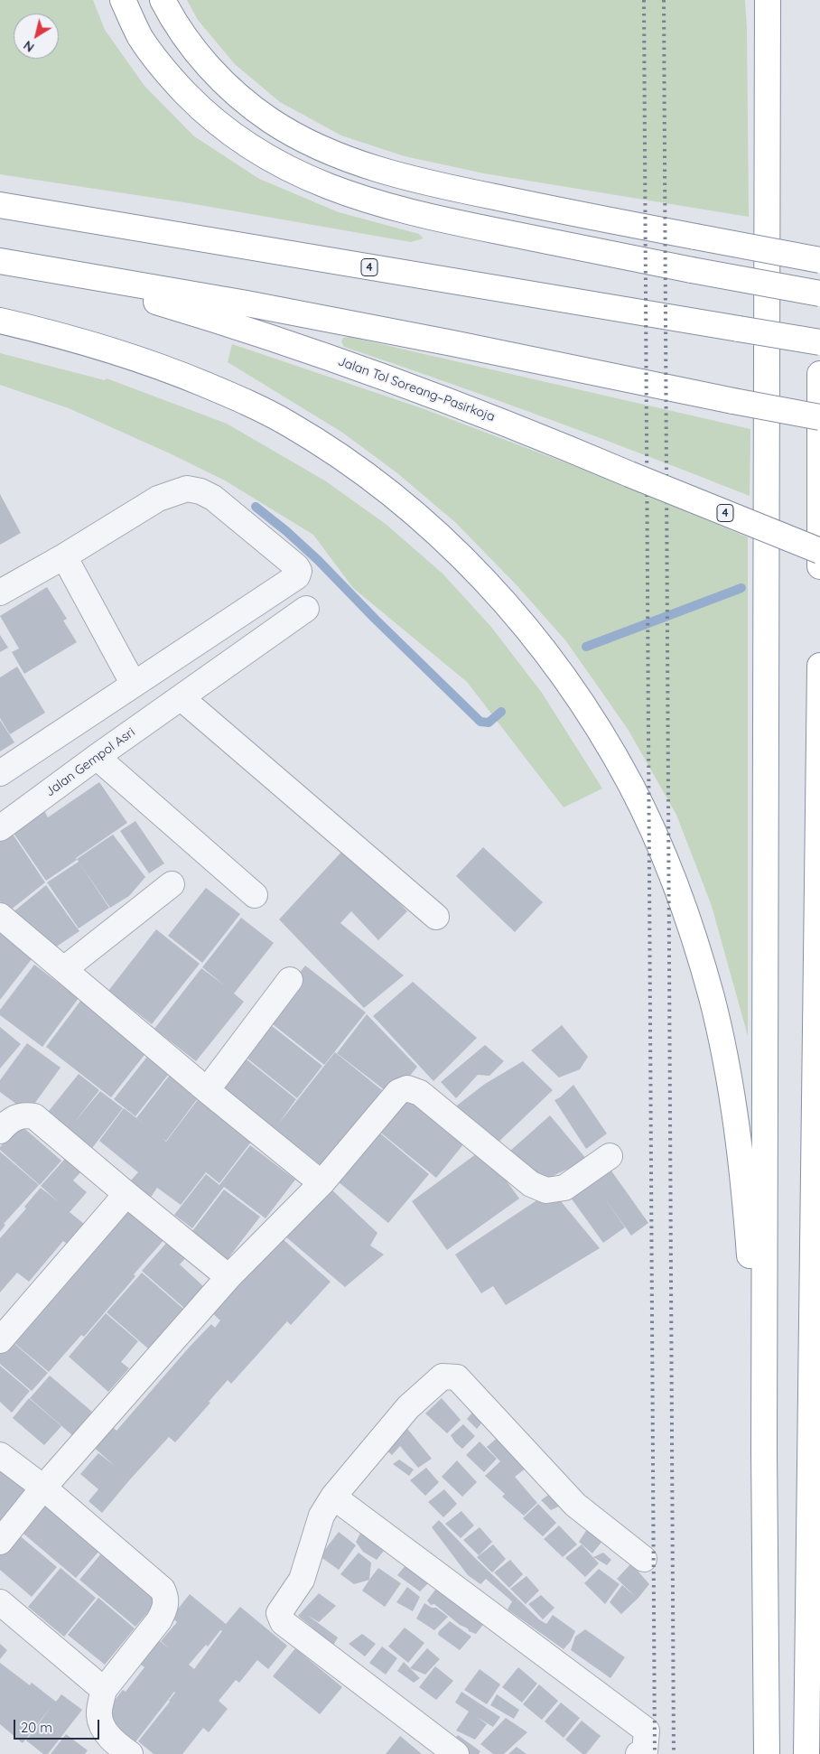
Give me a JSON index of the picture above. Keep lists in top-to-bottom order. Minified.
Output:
{"streets":{"highway":["4","Jalan Tol Soreang–Pasirkoja"],"street":["Jalan Gempol Asri"]},"scale_bar":"20 m","north":"bottom left"}
